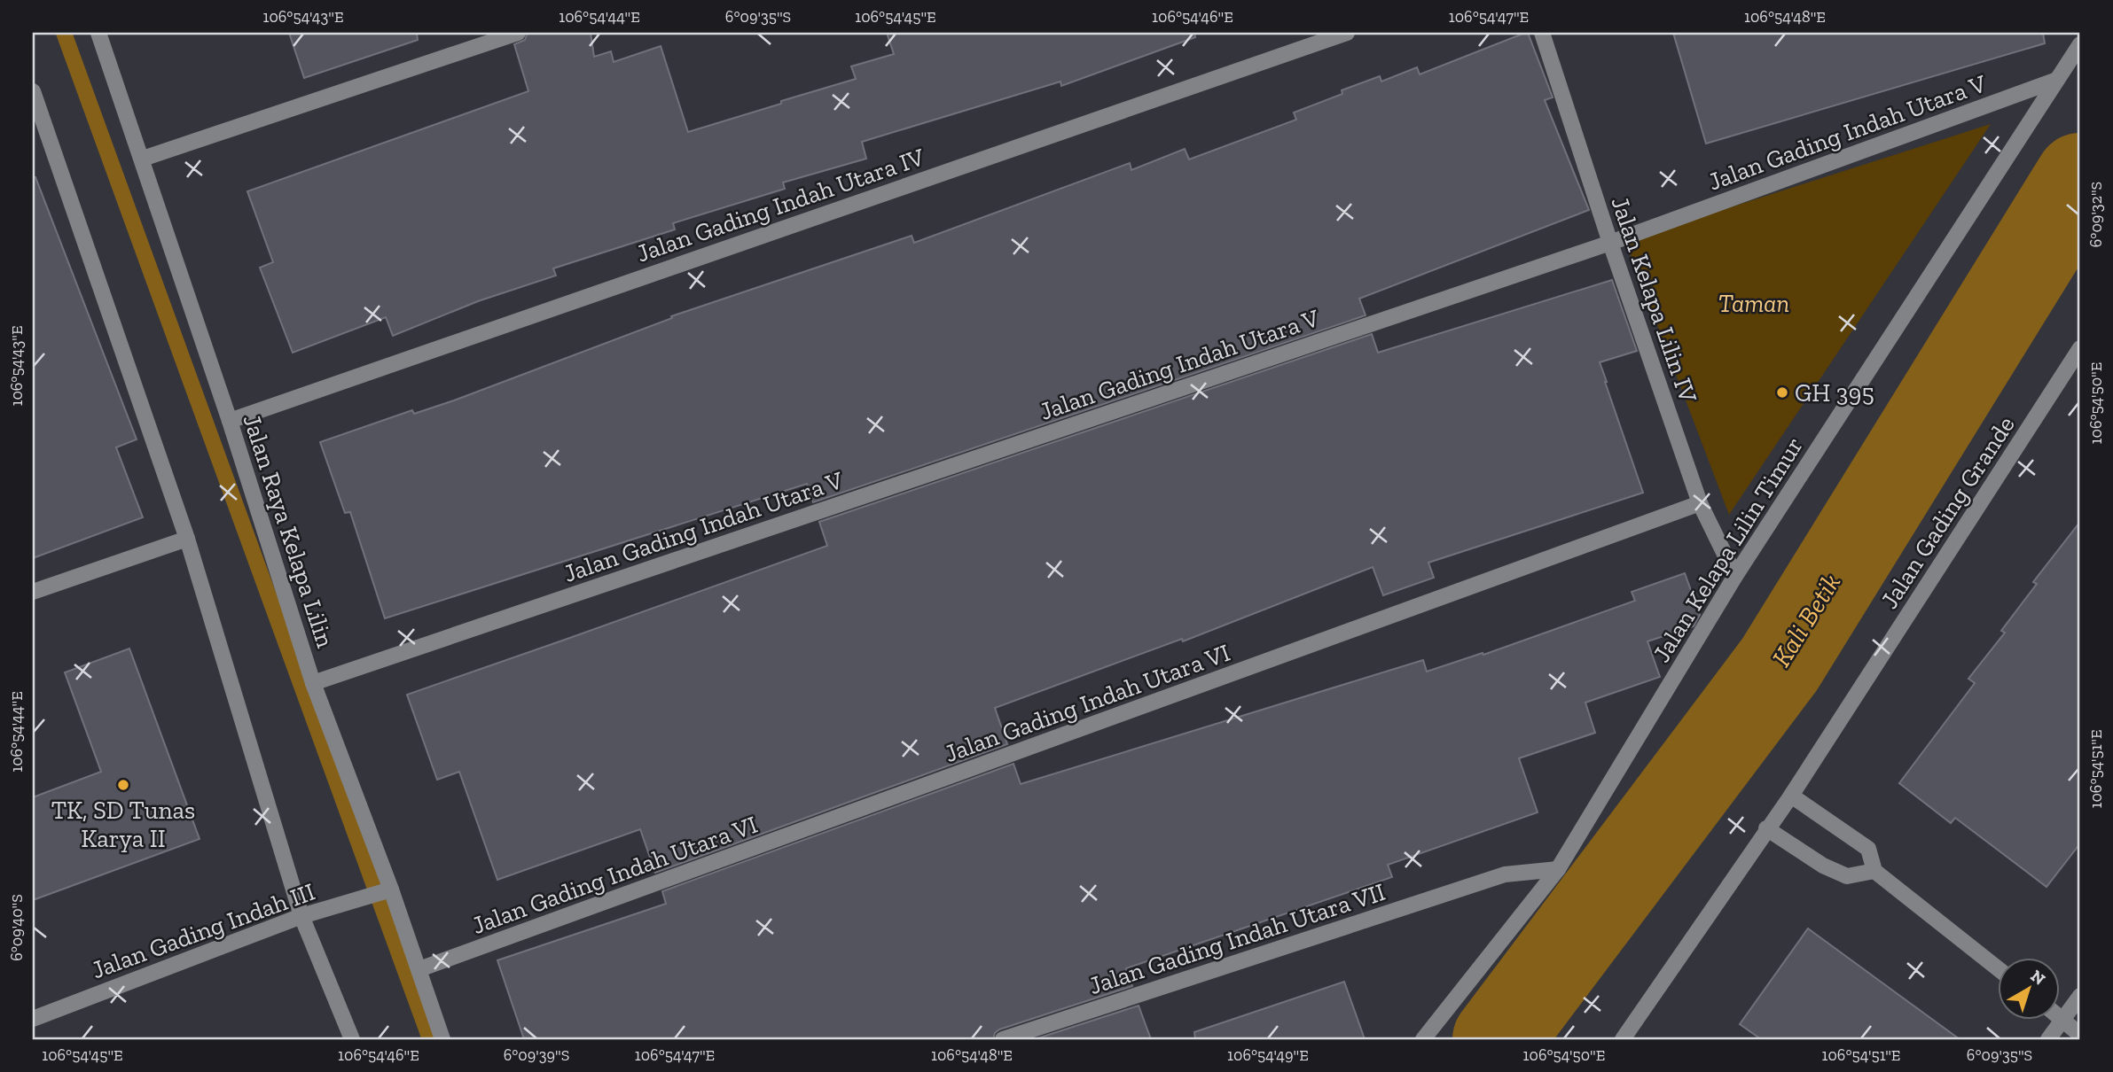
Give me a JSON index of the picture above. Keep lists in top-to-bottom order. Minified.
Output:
{"streets":{"street":["Jalan Gading Indah Utara V","Jalan Gading Indah Utara IV","Jalan Kelapa Lilin IV","Jalan Gading Grande","Jalan Raya Kelapa Lilin","Jalan Kelapa Lilin Timur","Jalan Gading Indah Utara VI","Jalan Gading Indah III","Jalan Gading Indah Utara VII"]},"crossings":[["Jalan Gading Indah Utara V","Jalan Kelapa Lilin IV"],["Jalan Gading Indah Utara V","Jalan Raya Kelapa Lilin"],["Jalan Gading Indah Utara V","Jalan Kelapa Lilin Timur"],["Jalan Gading Indah Utara IV","Jalan Raya Kelapa Lilin"],["Jalan Kelapa Lilin IV","Jalan Kelapa Lilin Timur"],["Jalan Kelapa Lilin IV","Jalan Gading Indah Utara VI"],["Jalan Raya Kelapa Lilin","Jalan Gading Indah Utara VI"],["Jalan Raya Kelapa Lilin","Jalan Gading Indah III"],["Jalan Kelapa Lilin Timur","Jalan Gading Indah Utara VII"]],"water":["Kali Betik"],"parks":["Taman"],"places":["GH 395","TK, SD Tunas Karya II"],"north":"top right","coordinates":["106°54'43\"E","106°54'44\"E","6°09'35\"S","106°54'45\"E","106°54'46\"E","106°54'47\"E","106°54'48\"E","6°09'32\"S","106°54'50\"E","106°54'51\"E","6°09'40\"S","6°09'39\"S","106°54'49\"E"]}
